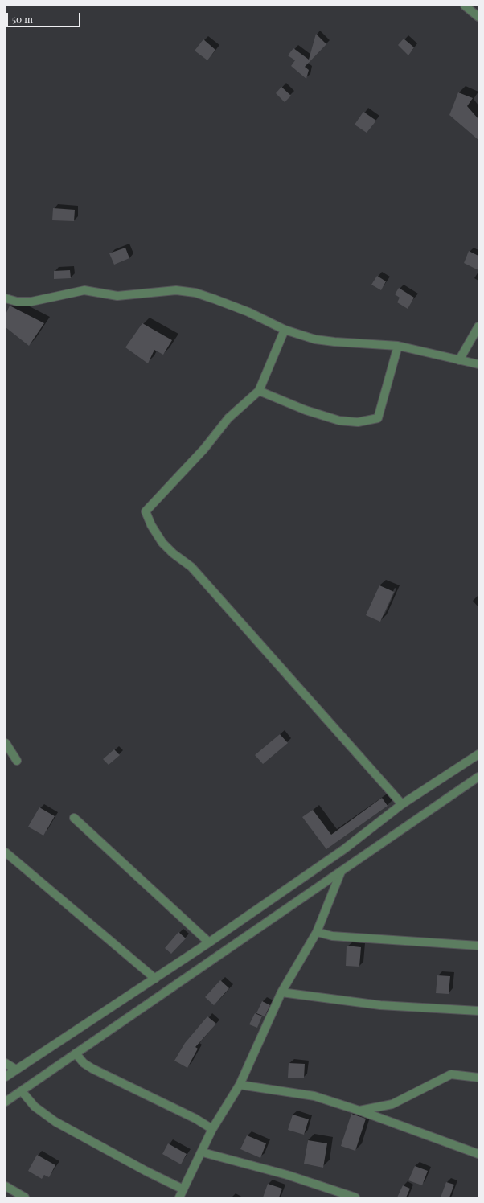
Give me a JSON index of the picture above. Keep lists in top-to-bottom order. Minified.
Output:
{"scale_bar":"50 m"}
